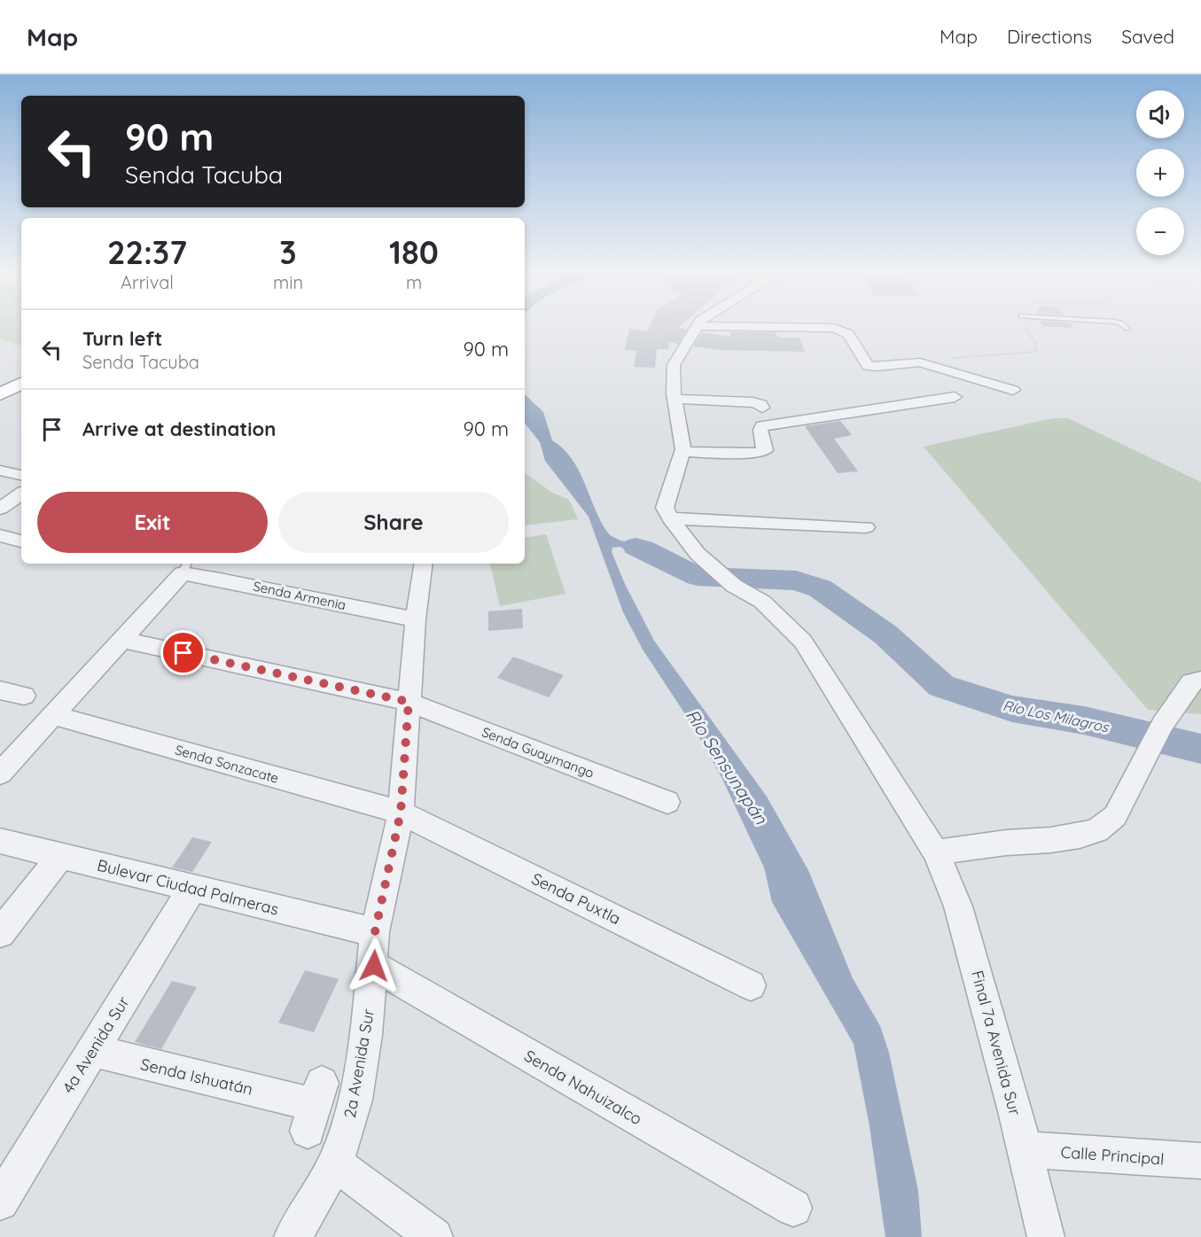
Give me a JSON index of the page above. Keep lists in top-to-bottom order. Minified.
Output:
{"streets":{"street":["Senda Armenia","Senda Guaymango","Senda Sonzacate","Bulevar Ciudad Palmeras","Senda Puxtla","Final 7a Avenida Sur","4a Avenida Sur","2a Avenida Sur","Senda Ishuatán","Senda Nahuizalco","Calle Principal"]},"crossings":[["Senda Armenia","2a Avenida Sur"],["Senda Guaymango","2a Avenida Sur"],["Senda Sonzacate","Senda Puxtla"],["Senda Sonzacate","2a Avenida Sur"],["Bulevar Ciudad Palmeras","4a Avenida Sur"],["Bulevar Ciudad Palmeras","2a Avenida Sur"],["Senda Puxtla","2a Avenida Sur"],["Final 7a Avenida Sur","Calle Principal"],["4a Avenida Sur","Senda Ishuatán"],["2a Avenida Sur","Senda Nahuizalco"]],"water":["Río Los Milagros","Río Sensunapán"],"page":{"header":"Map","nav":["Map","Directions","Saved"],"map_buttons":["+","−"],"turn":["90 m","Senda Tacuba"],"eta":["22:37","Arrival","3","min","180","m"],"list":[{"name":"Turn left","note":"Senda Tacuba","value":"90 m"},{"name":"Arrive at destination","value":"90 m"}],"buttons":["Exit","Share"]}}
